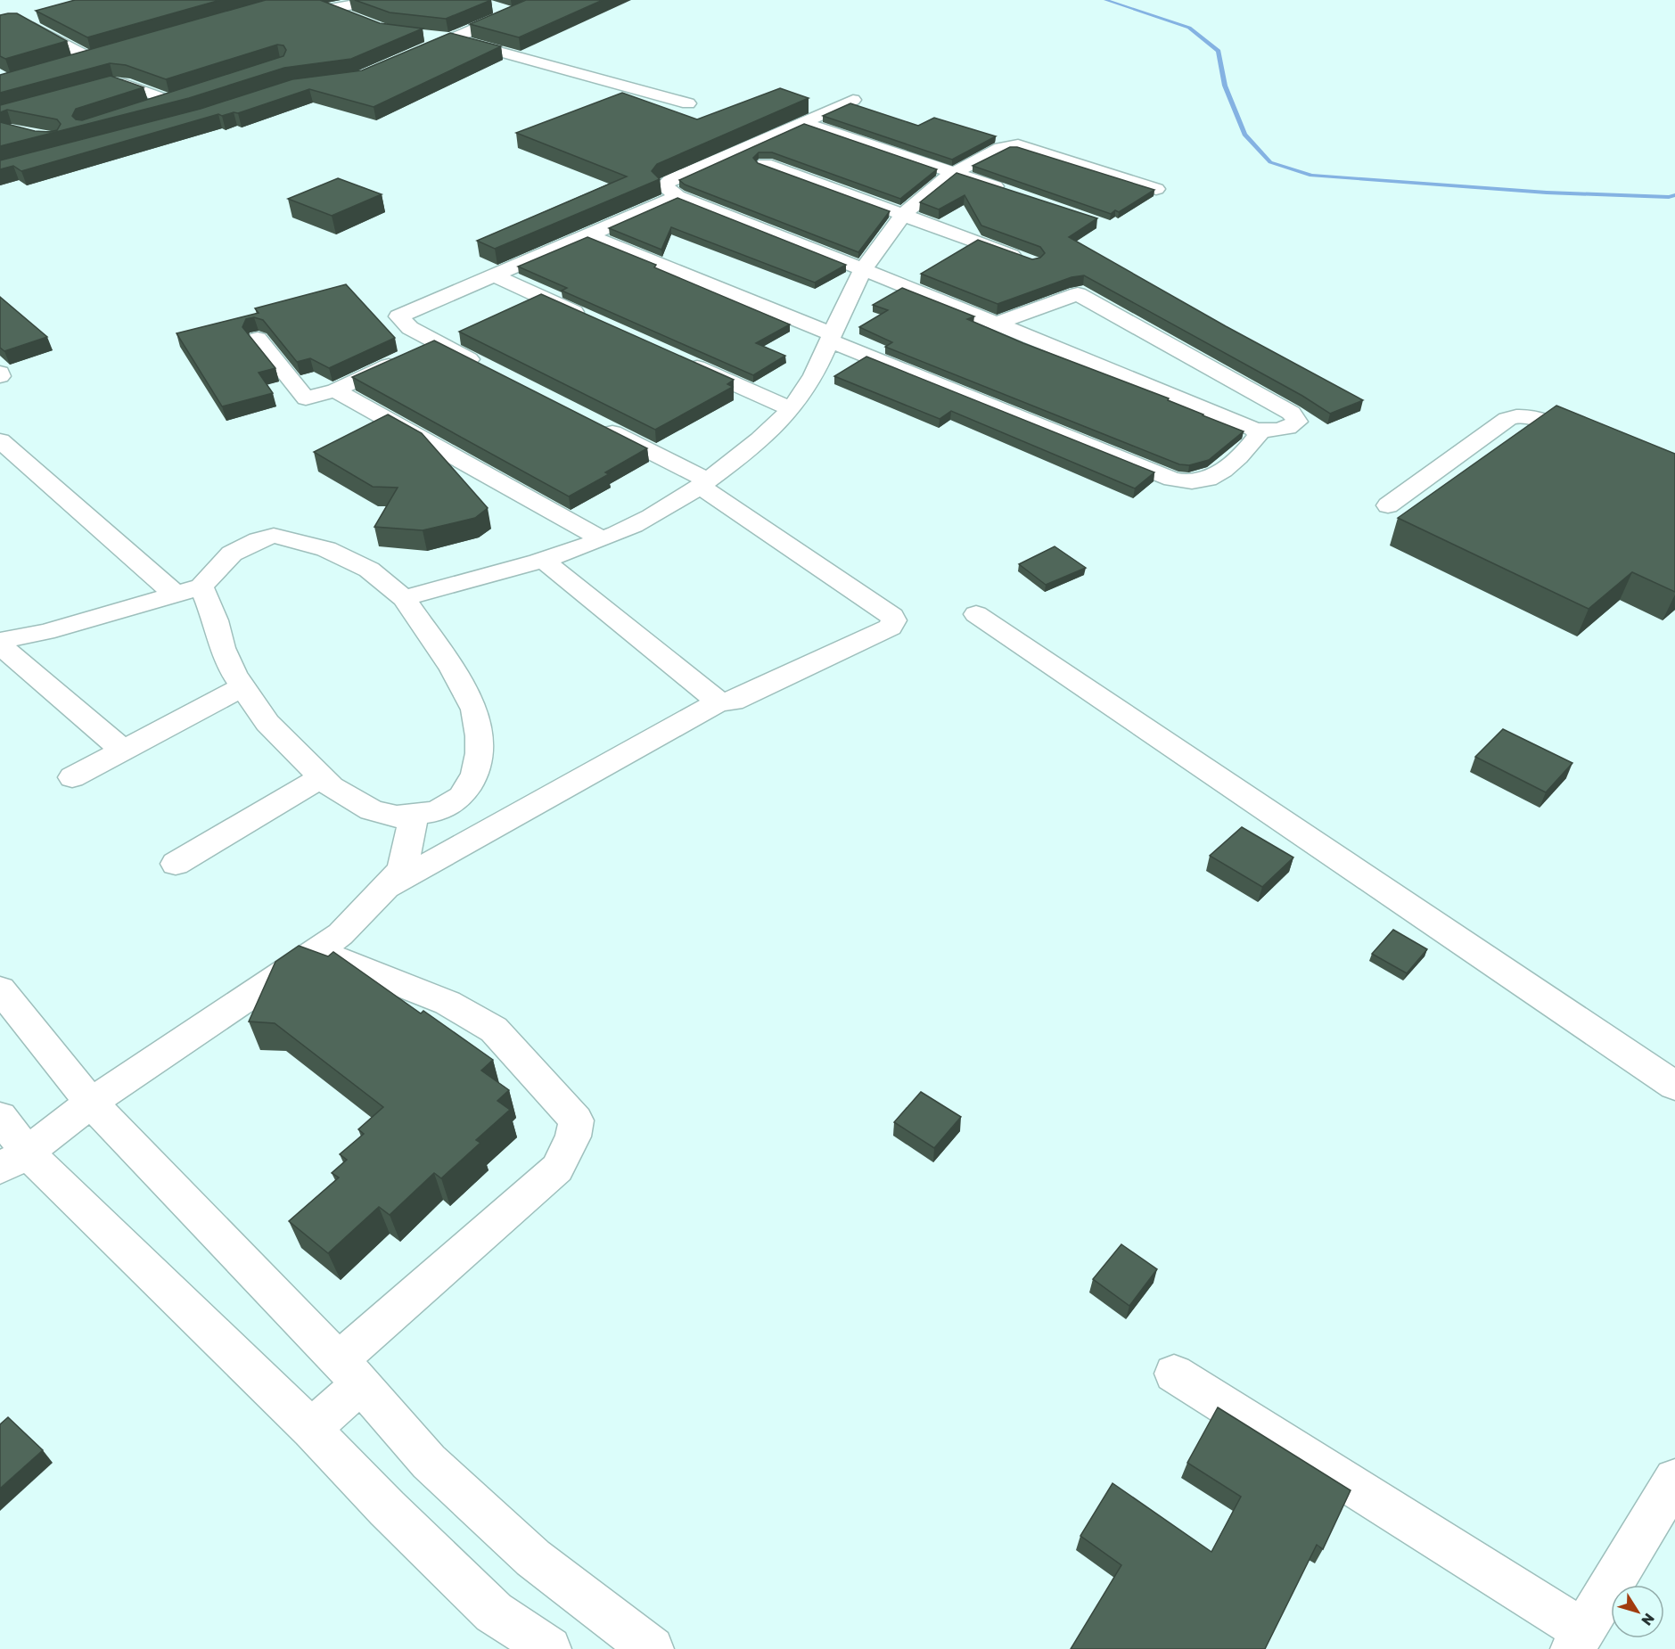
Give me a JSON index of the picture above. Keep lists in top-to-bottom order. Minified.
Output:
{"north":"bottom right"}
